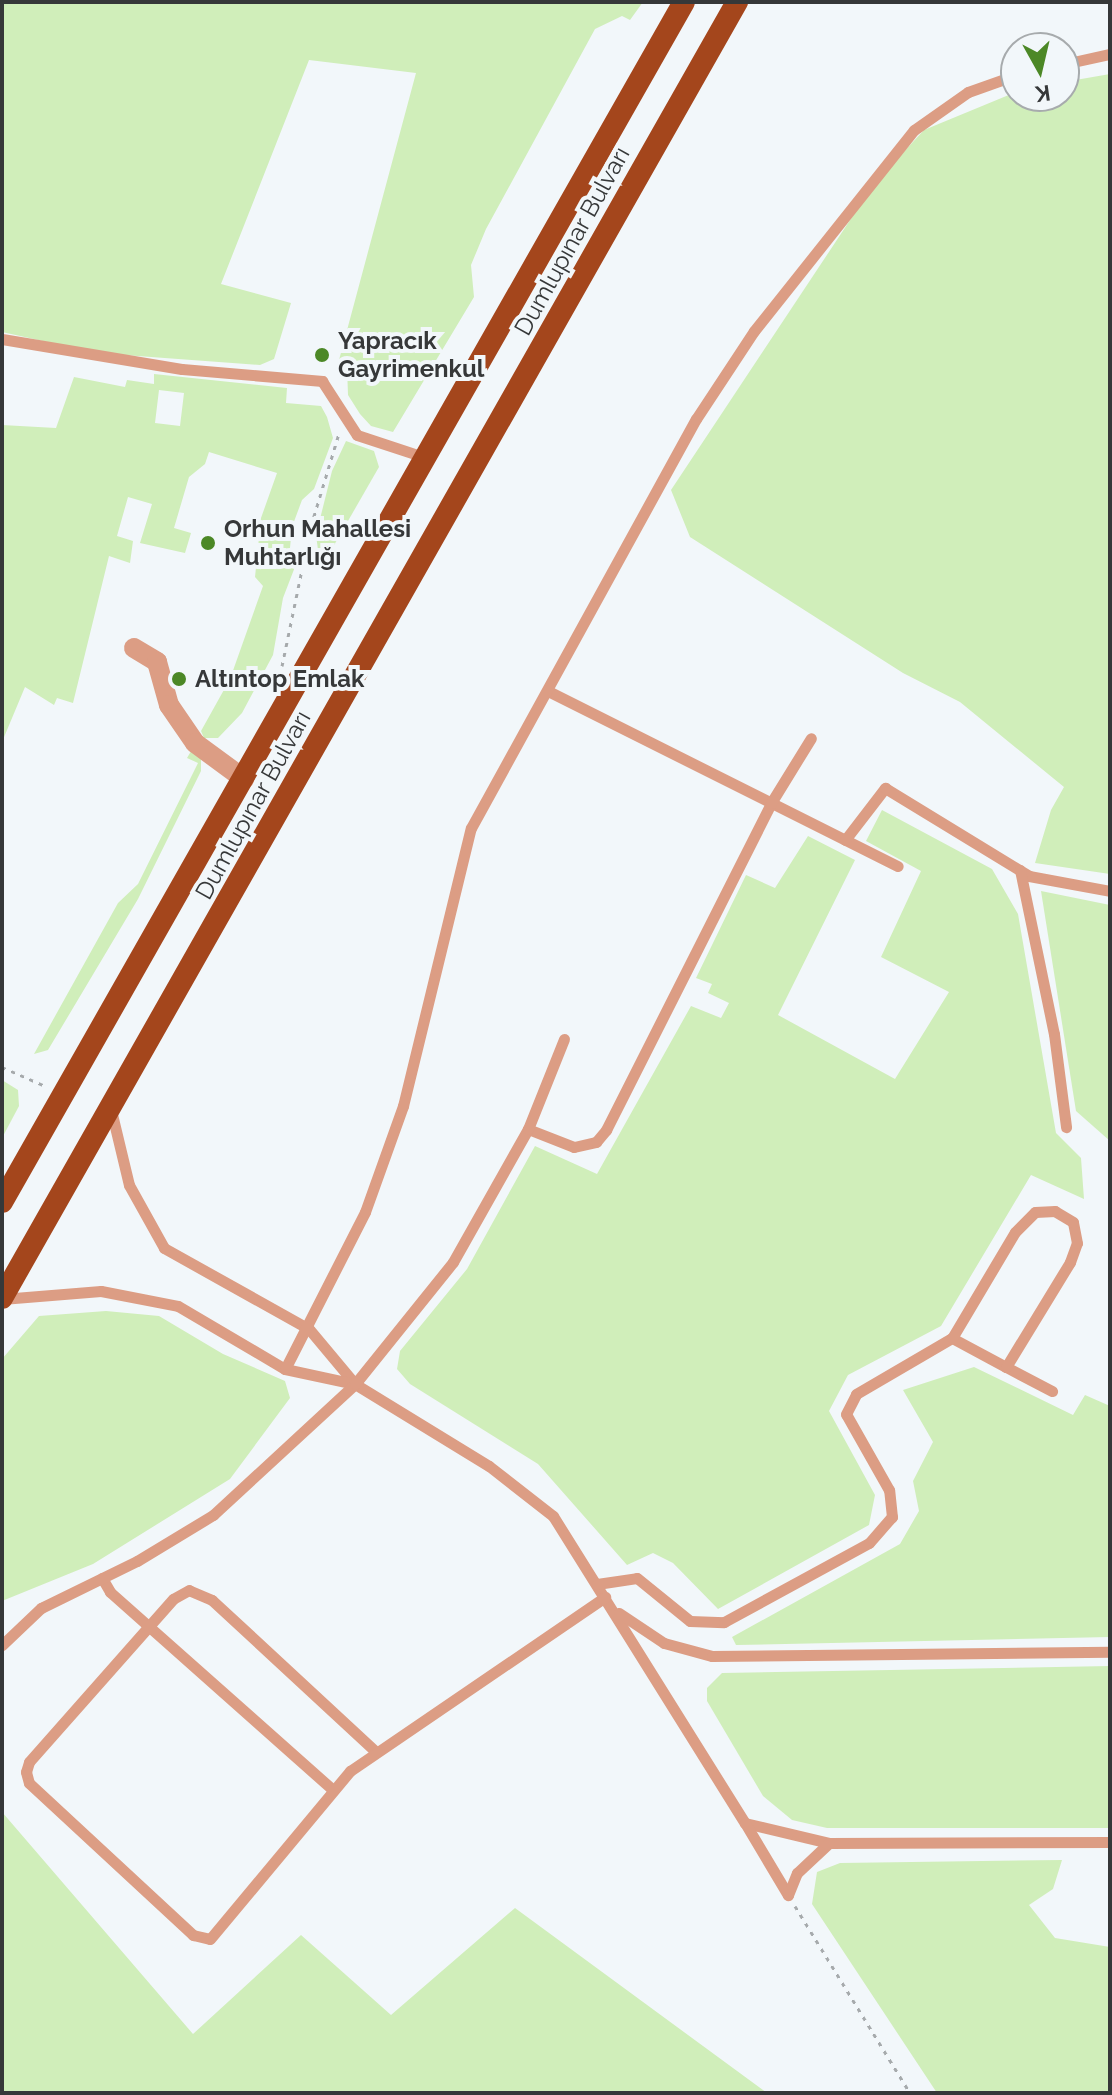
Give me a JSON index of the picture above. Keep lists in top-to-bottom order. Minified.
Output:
{"streets":{"highway":["Dumlupınar Bulvarı"]},"places":["Yapracık Gayrimenkul","Orhun Mahallesi Muhtarlığı","Altıntop Emlak"],"north":"bottom"}
